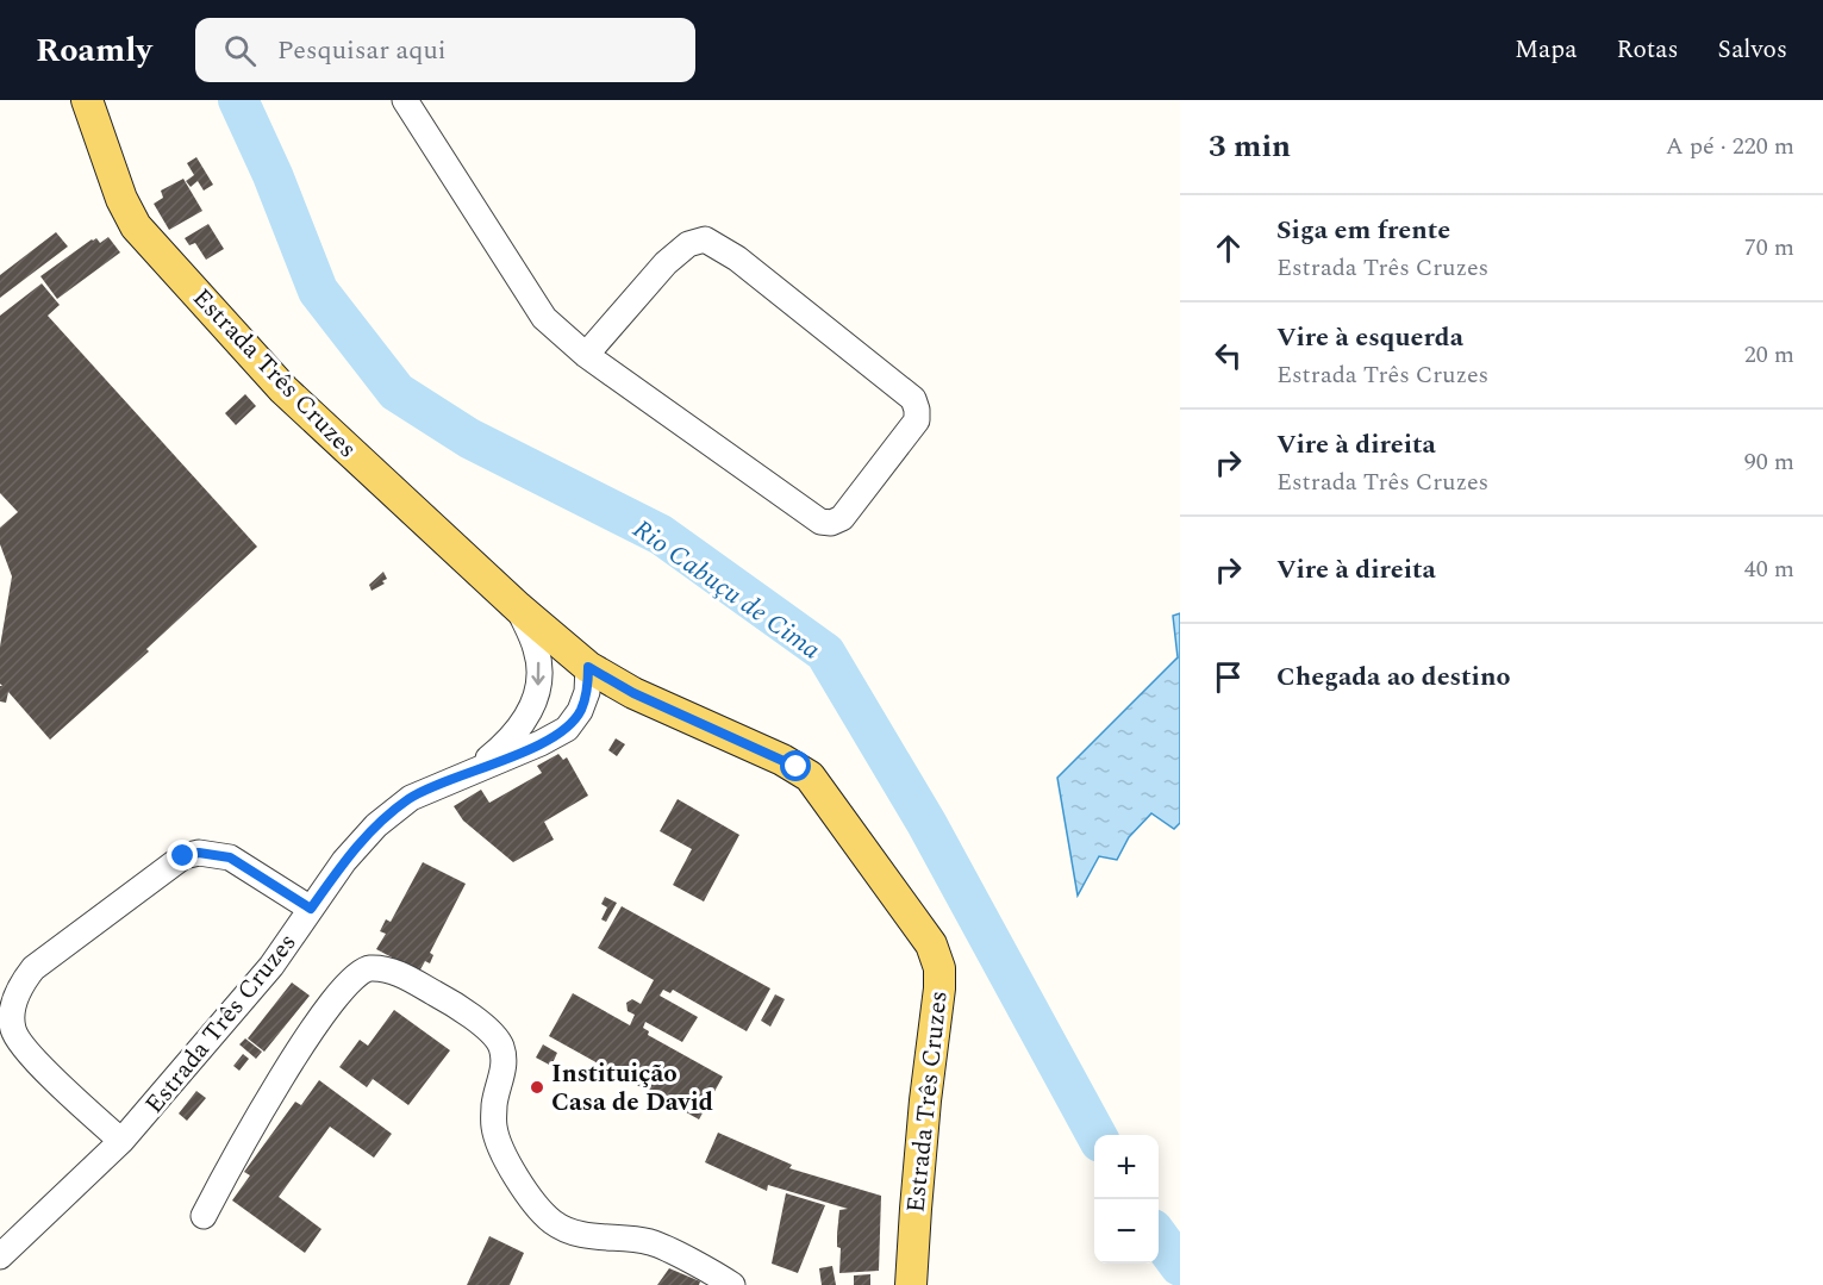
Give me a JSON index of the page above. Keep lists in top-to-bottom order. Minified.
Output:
{"streets":{"main road":["Estrada Três Cruzes"]},"water":["Rio Cabuçu de Cima"],"places":["Instituição Casa de David"],"page":{"header":"Roamly","search":"Pesquisar aqui","nav":["Mapa","Rotas","Salvos"],"heading":["3 min","A pé · 220 m"],"list":[["Siga em frente","Estrada Três Cruzes","70 m"],["Vire à esquerda","Estrada Três Cruzes","20 m"],["Vire à direita","Estrada Três Cruzes","90 m"],["Vire à direita","40 m"],"Chegada ao destino"],"map_buttons":["+","−"]}}
